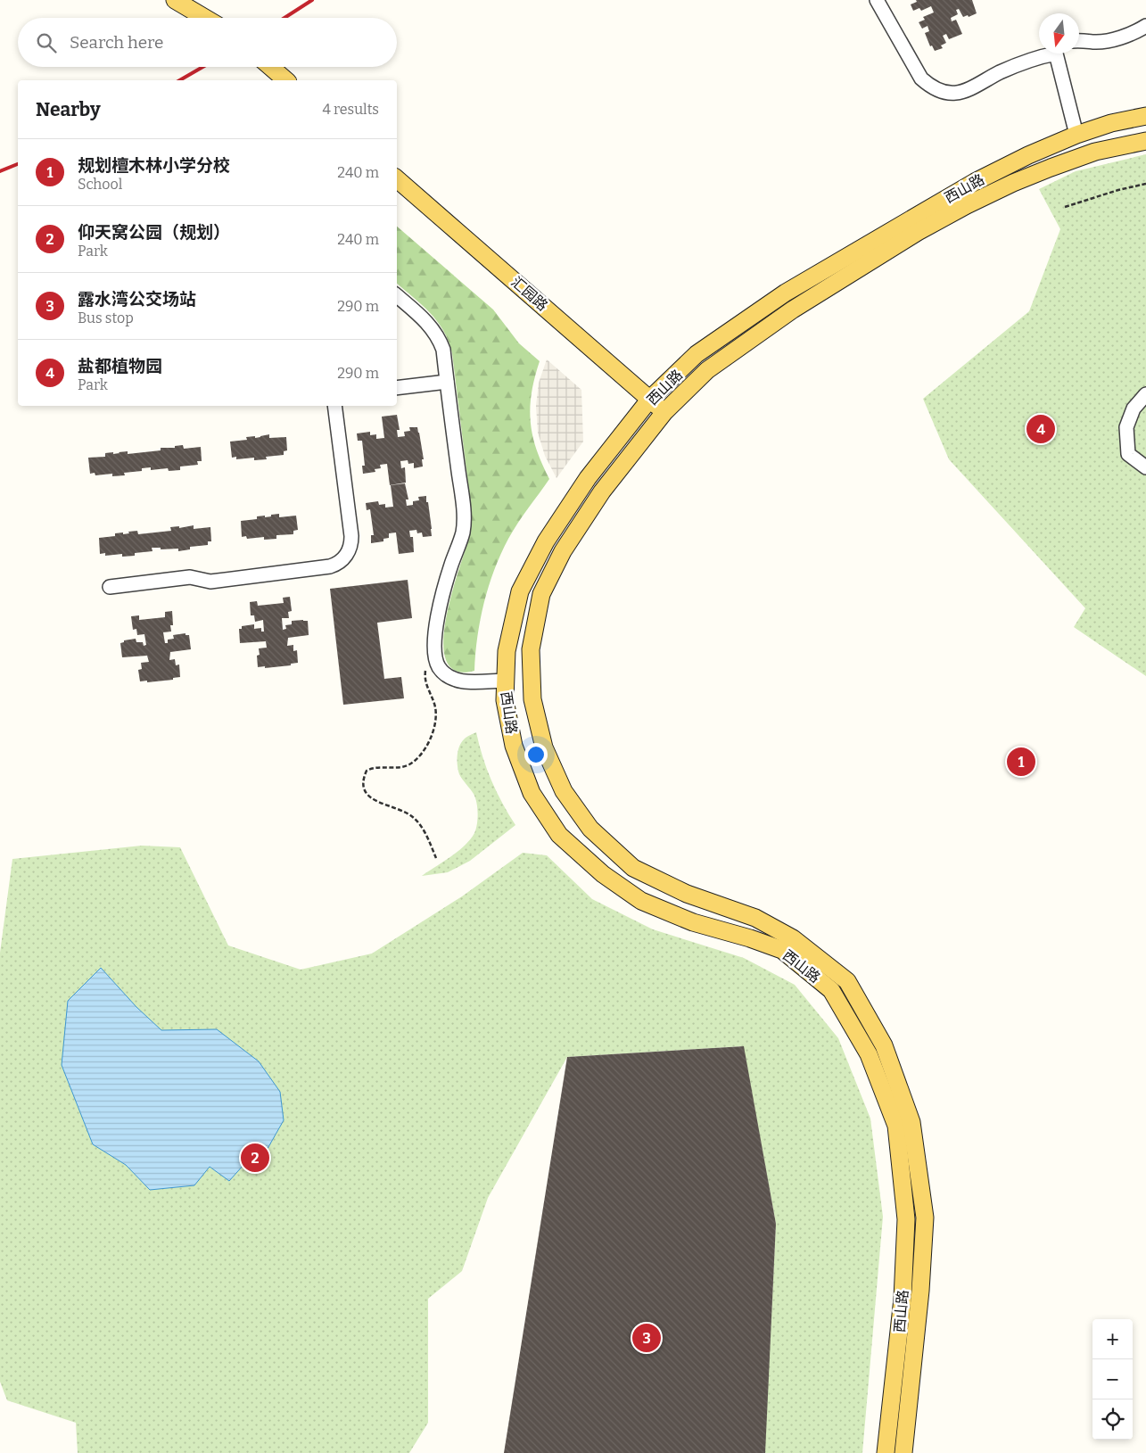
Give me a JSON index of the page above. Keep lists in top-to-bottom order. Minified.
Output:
{"streets":{"main road":["西山路","汇园路"]},"crossings":[["西山路","汇园路"]],"north":"bottom","page":{"search":"Search here","heading":["Nearby","4 results"],"list":[{"mark":"1","name":"规划檀木林小学分校","note":"School","value":"240 m"},{"mark":"2","name":"仰天窝公园（规划）","note":"Park","value":"240 m"},{"mark":"3","name":"露水湾公交场站","note":"Bus stop","value":"290 m"},{"mark":"4","name":"盐都植物园","note":"Park","value":"290 m"}],"pins":["4","1","2","3"],"map_buttons":["+","−"]}}
